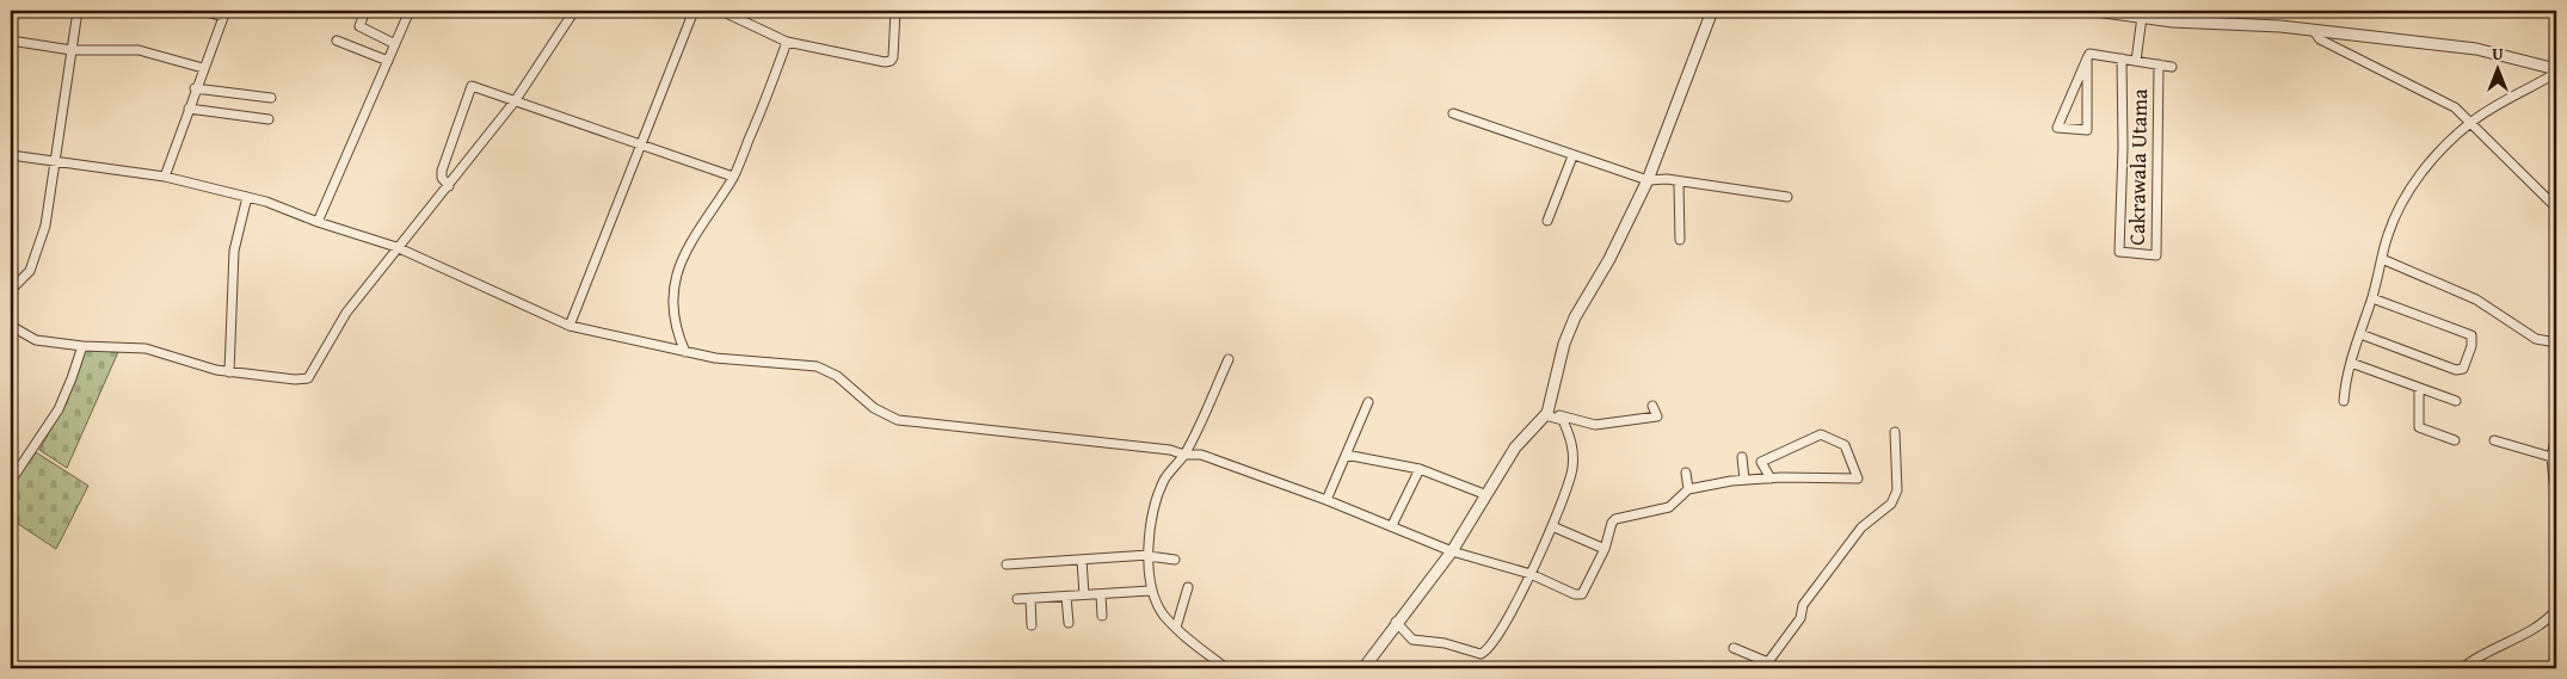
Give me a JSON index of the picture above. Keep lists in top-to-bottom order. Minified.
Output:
{"streets":{"street":["Cakrawala Utama"]},"north":"top"}
